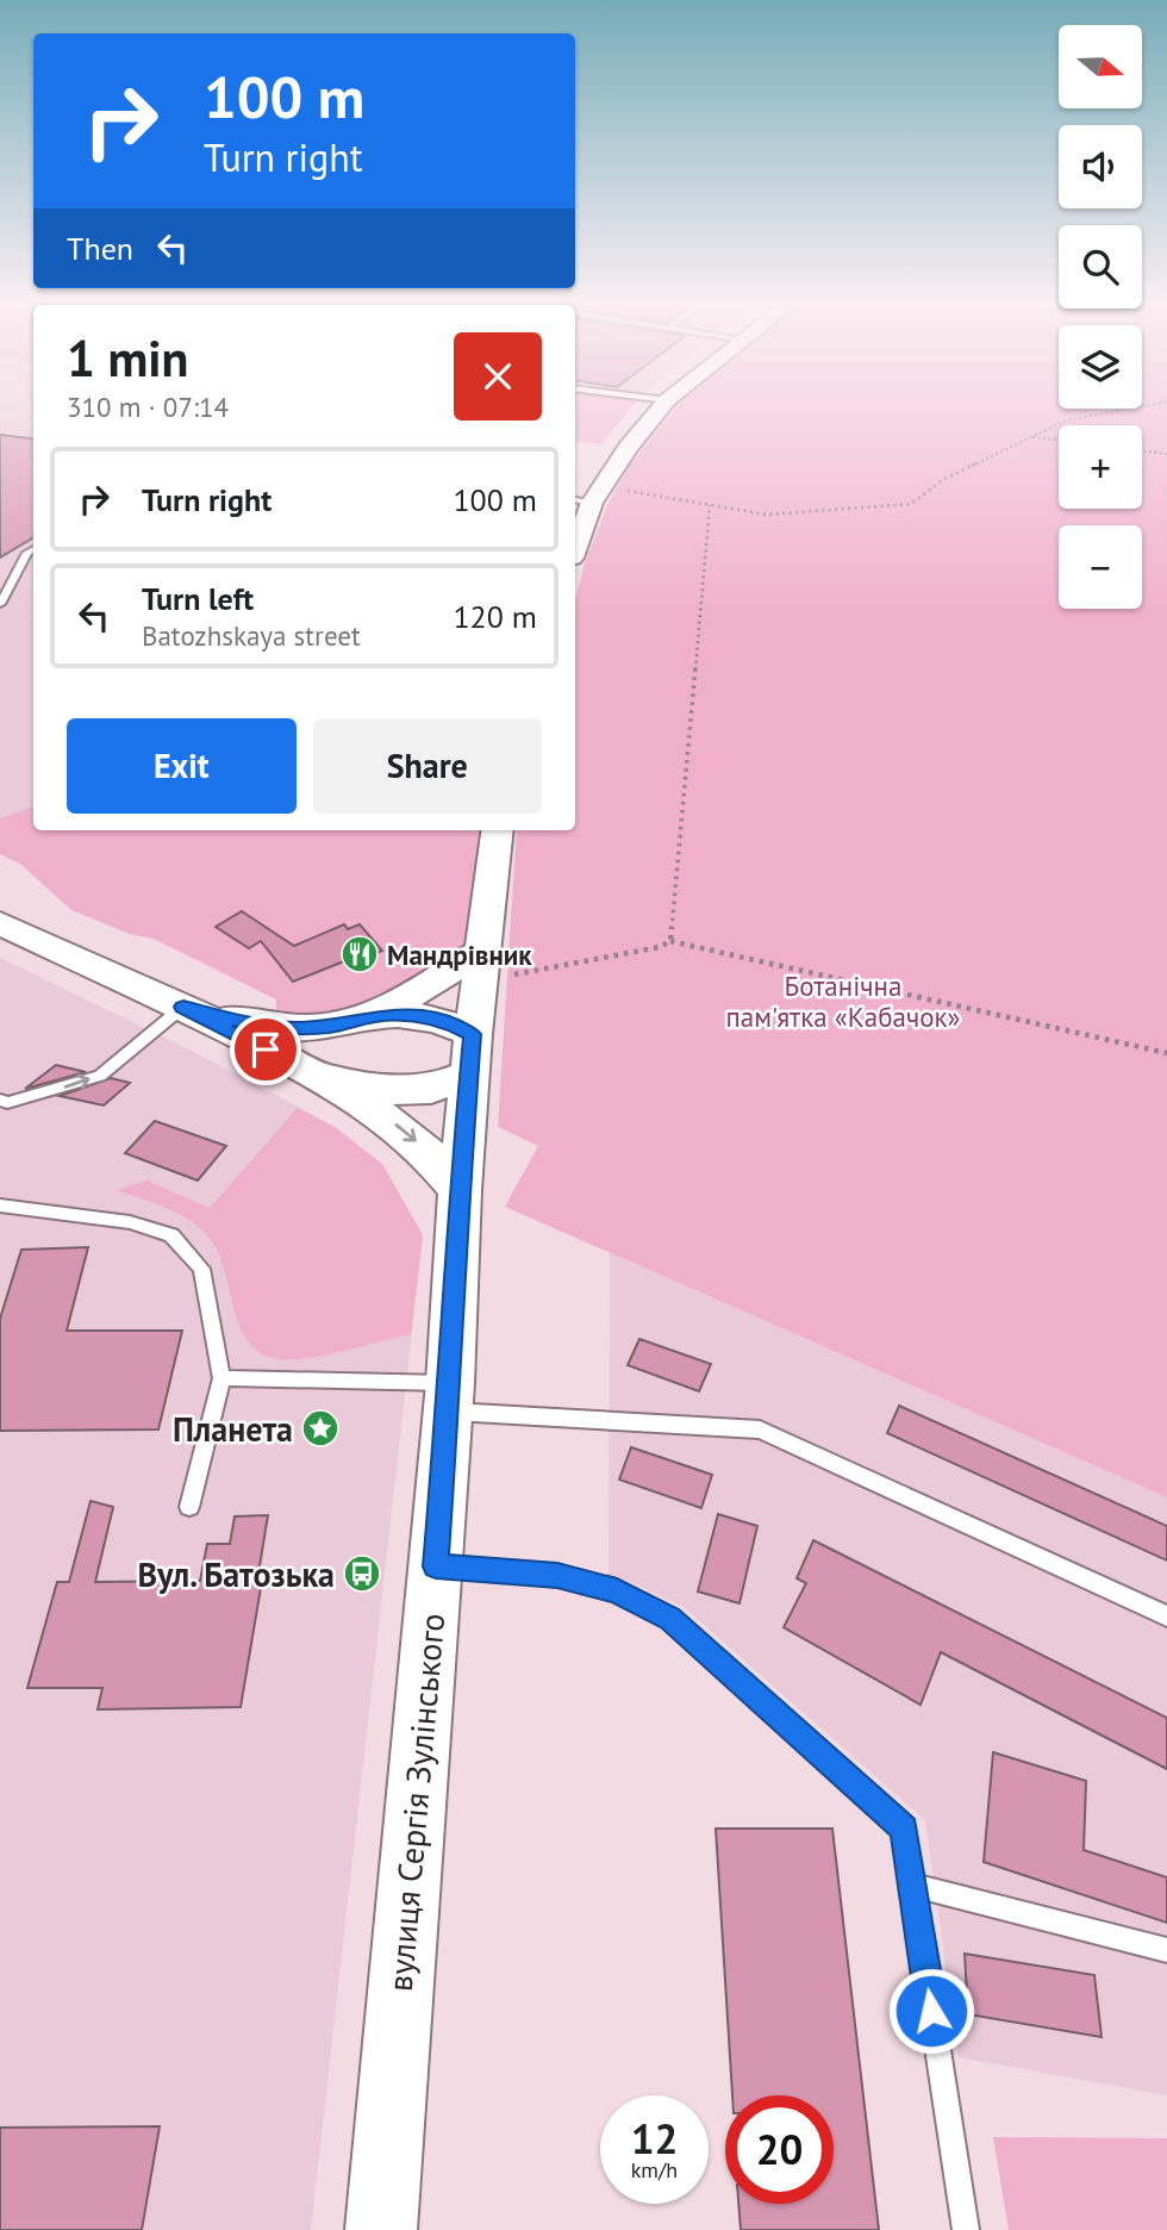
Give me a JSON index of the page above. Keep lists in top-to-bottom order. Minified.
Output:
{"streets":{"street":["вулиця Сергія Зулінського"]},"parks":["Ботанічна пам'ятка «Кабачок»"],"places":{"restaurant":["Мандрівник"],"place":["Планета"],"bus stop":["Вул. Батозька"]},"north":"right","page":{"map_buttons":["+","−"],"turn":["100 m","Turn right"],"then":"Then","heading":["1 min","310 m · 07:14"],"list":[{"name":"Turn right","value":"100 m"},{"name":"Turn left","note":"Batozhskaya street","value":"120 m"}],"buttons":["Exit","Share"],"speed":"12 km/h","limit":"20"}}
